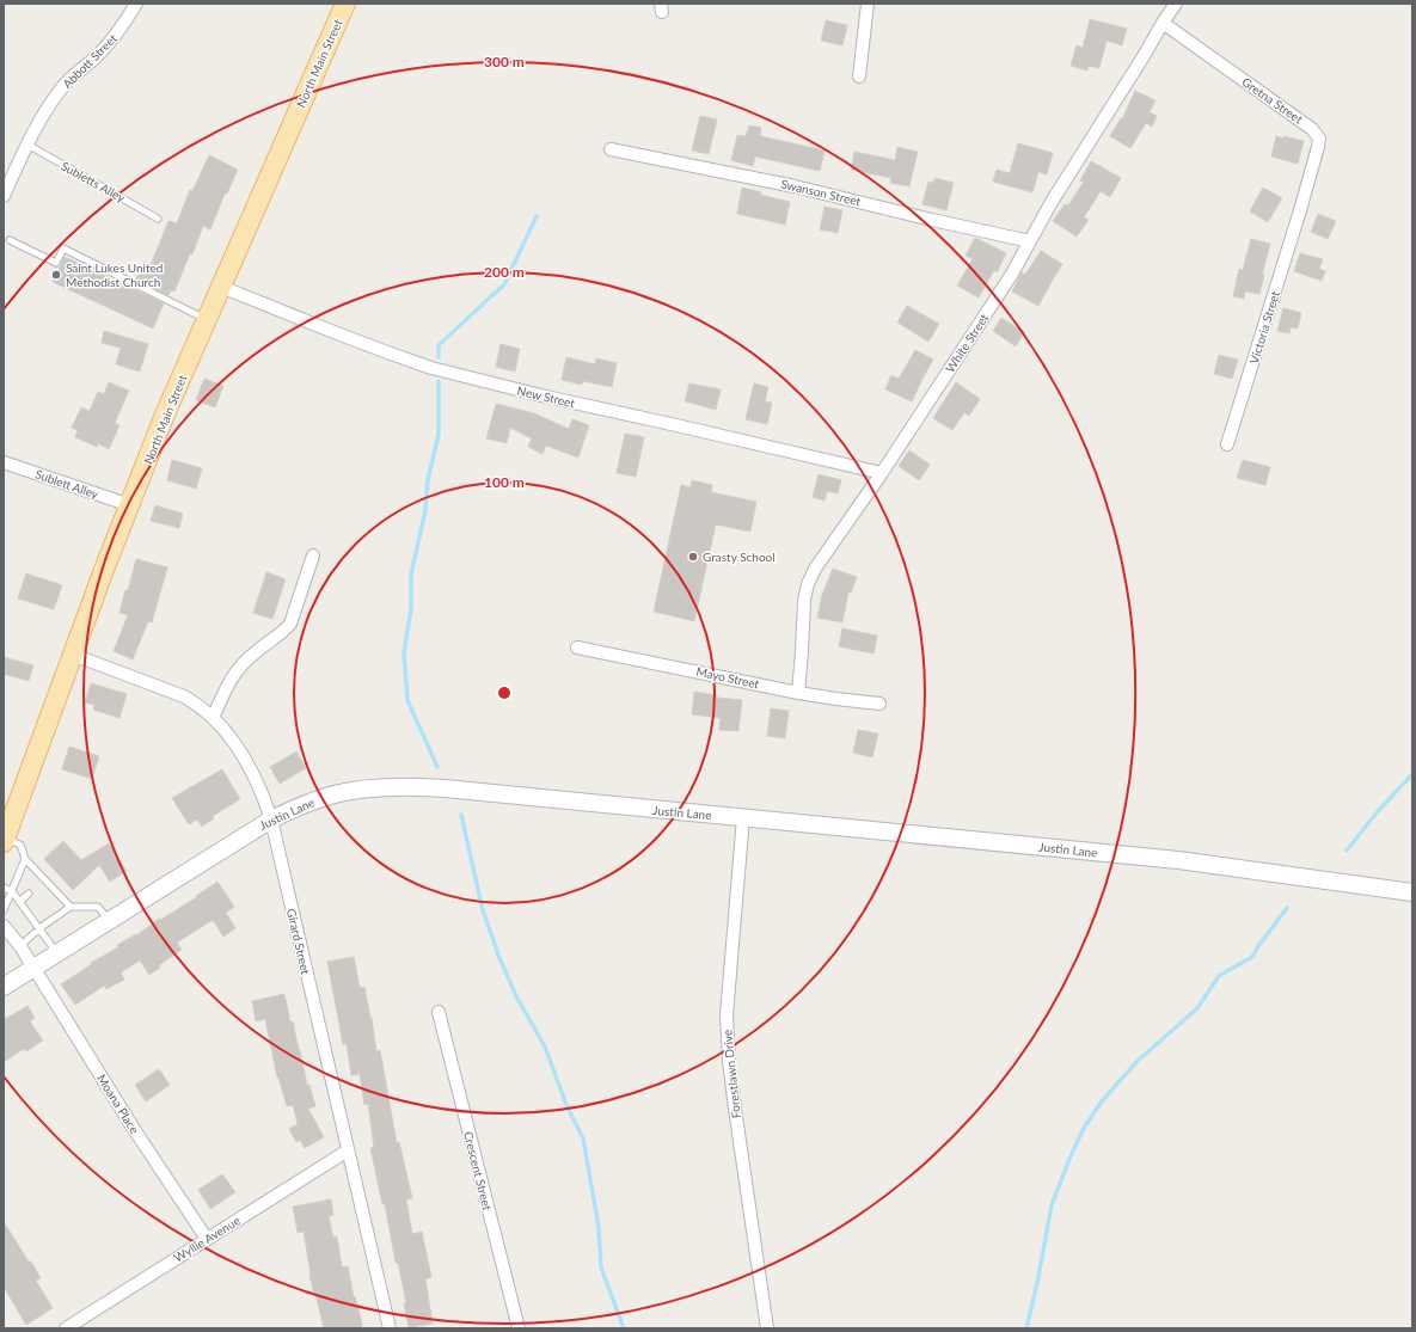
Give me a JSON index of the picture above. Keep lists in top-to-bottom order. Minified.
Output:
{"streets":{"main road":["North Main Street","Justin Lane"],"street":["Abbott Street","Gretna Street","Swanson Street","Victoria Street","White Street","New Street","Sublett Alley","Mayo Street","Girard Street","Forestlawn Drive","Moana Place","Crescent Street","Wyllie Avenue"],"lane":["Subletts Alley"]},"crossings":[["Abbott Street","Subletts Alley"],["North Main Street","New Street"],["North Main Street","Sublett Alley"],["North Main Street","Girard Street"],["Gretna Street","Victoria Street"],["Gretna Street","White Street"],["Swanson Street","White Street"],["White Street","New Street"],["White Street","Mayo Street"],["Justin Lane","Girard Street"],["Justin Lane","Forestlawn Drive"],["Justin Lane","Moana Place"],["Girard Street","Wyllie Avenue"],["Moana Place","Wyllie Avenue"]],"places":["Saint Lukes United Methodist Church","Grasty School"],"rings":["300 m","200 m","100 m"]}
